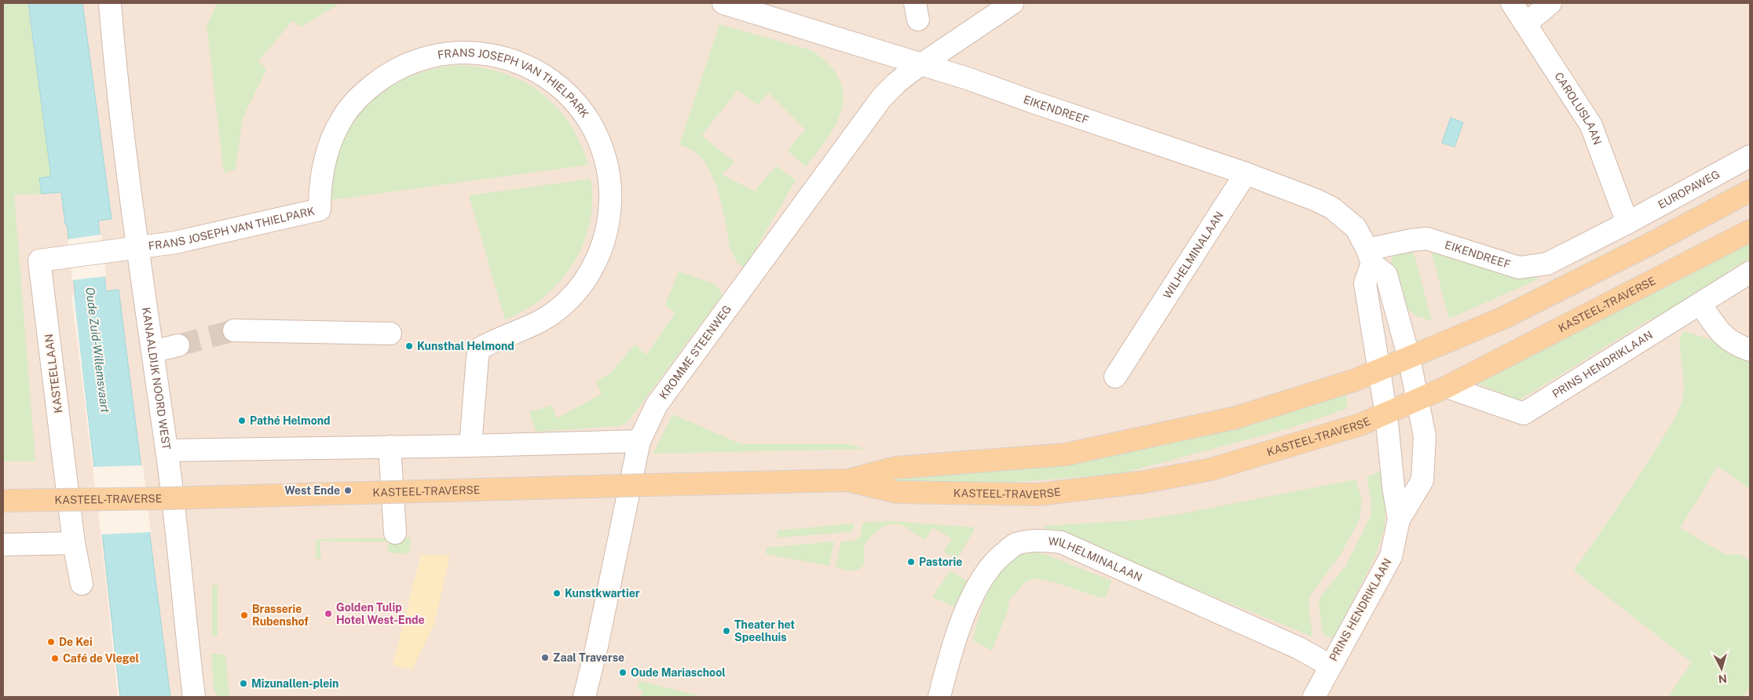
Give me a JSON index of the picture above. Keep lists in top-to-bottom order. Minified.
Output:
{"streets":{"main road":["KASTEEL-TRAVERSE"],"street":["FRANS JOSEPH VAN THIELPARK","CAROLUSLAAN","EIKENDREEF","EUROPAWEG","WILHELMINALAAN","KROMME STEENWEG","PRINS HENDRIKLAAN","KASTEELLAAN","KANAALDIJK NOORD WEST"]},"crossings":[["FRANS JOSEPH VAN THIELPARK","KASTEELLAAN"],["FRANS JOSEPH VAN THIELPARK","KANAALDIJK NOORD WEST"],["CAROLUSLAAN","EIKENDREEF"],["CAROLUSLAAN","EUROPAWEG"],["EIKENDREEF","EUROPAWEG"],["EIKENDREEF","WILHELMINALAAN"],["EIKENDREEF","KASTEEL-TRAVERSE"],["EIKENDREEF","KROMME STEENWEG"],["EIKENDREEF","PRINS HENDRIKLAAN"],["WILHELMINALAAN","PRINS HENDRIKLAAN"],["KASTEEL-TRAVERSE","PRINS HENDRIKLAAN"],["KASTEELLAAN","KANAALDIJK NOORD WEST"]],"water":["Oude Zuid-Willemsvaart"],"places":["Kunsthal Helmond","Pathé Helmond","West Ende","Pastorie","Kunstkwartier","Golden Tulip Hotel West-Ende","Brasserie Rubenshof","Theater het Speelhuis","De Kei","Zaal Traverse","Café de Vlegel","Oude Mariaschool","Mizunallen-plein"],"north":"bottom"}
